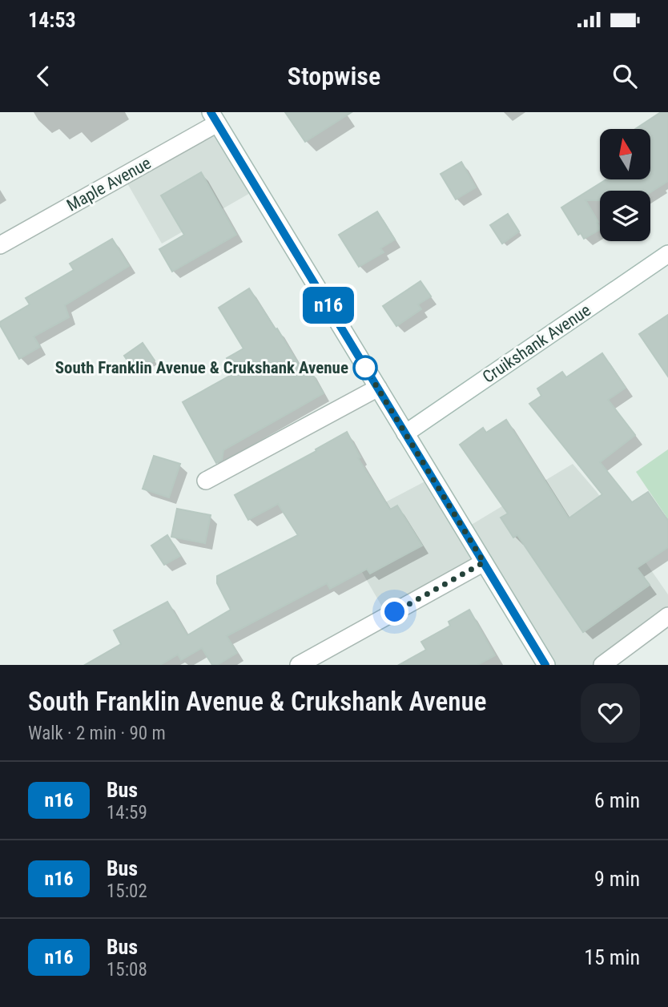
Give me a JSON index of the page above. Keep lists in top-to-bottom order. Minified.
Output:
{"streets":{"street":["Maple Avenue","Cruikshank Avenue"]},"places":["South Franklin Avenue & Crukshank Avenue"],"lines":["bus line n16"],"north":"top","page":{"status":"14:53","header":"Stopwise","on_map":"n16","heading":["South Franklin Avenue & Crukshank Avenue","Walk · 2 min · 90 m"],"list":[{"mark":"n16","name":"Bus","note":"14:59","value":"6 min"},{"mark":"n16","name":"Bus","note":"15:02","value":"9 min"},{"mark":"n16","name":"Bus","note":"15:08","value":"15 min"}]}}
